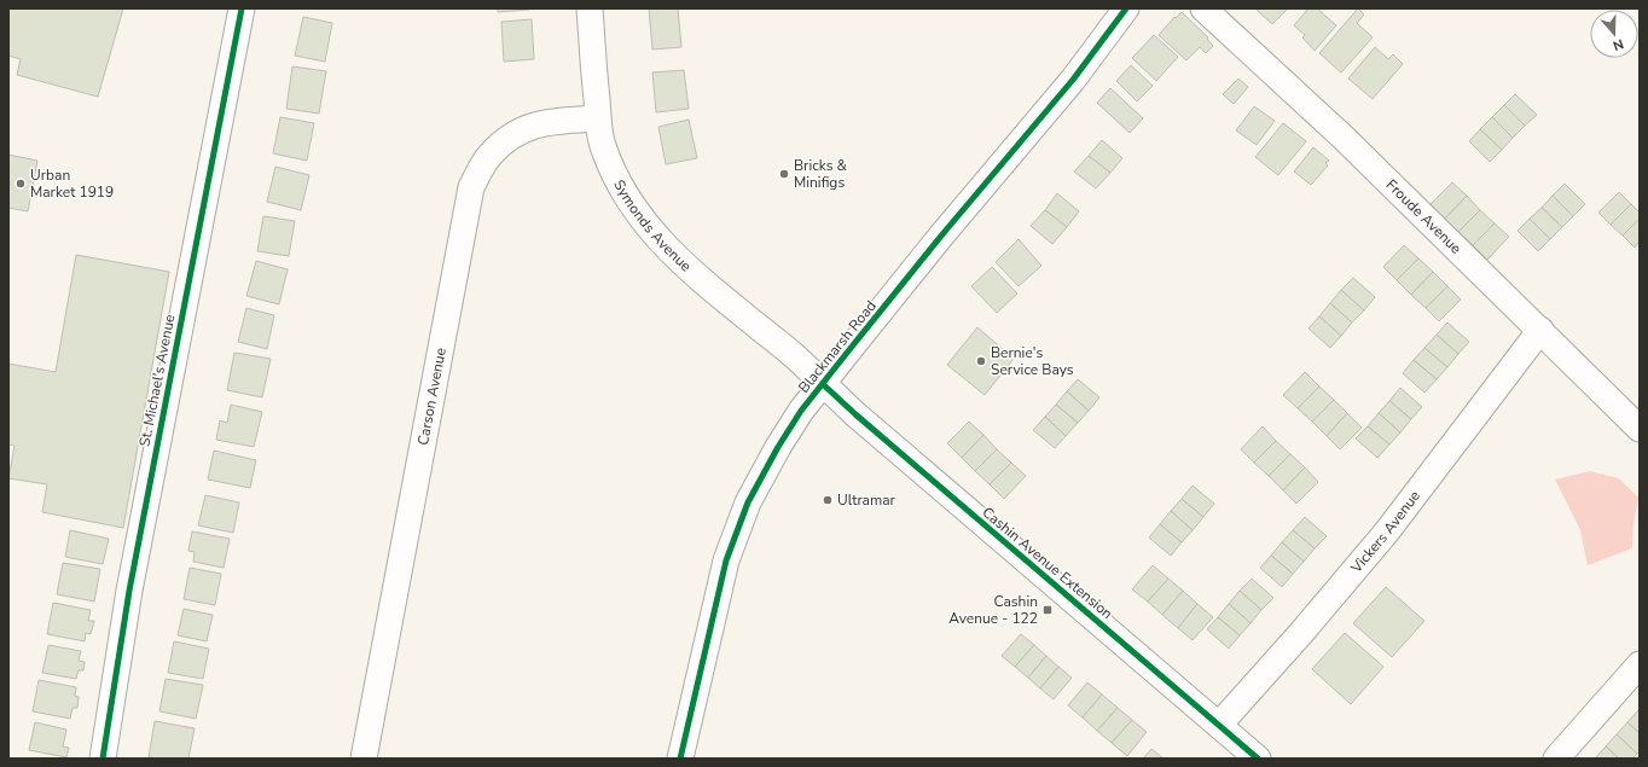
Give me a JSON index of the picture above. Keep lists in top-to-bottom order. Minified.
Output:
{"streets":{"street":["Froude Avenue","Symonds Avenue","Blackmarsh Road","St. Michael's Avenue","Carson Avenue","Vickers Avenue","Cashin Avenue Extension"]},"crossings":[["Froude Avenue","Vickers Avenue"],["Symonds Avenue","Blackmarsh Road"],["Symonds Avenue","Carson Avenue"],["Symonds Avenue","Cashin Avenue Extension"],["Blackmarsh Road","Cashin Avenue Extension"],["Vickers Avenue","Cashin Avenue Extension"]],"places":{"other":["Bricks & Minifigs","Urban Market 1919","Bernie's Service Bays","Ultramar"],"transit":["Cashin Avenue - 122"]},"north":"bottom"}
